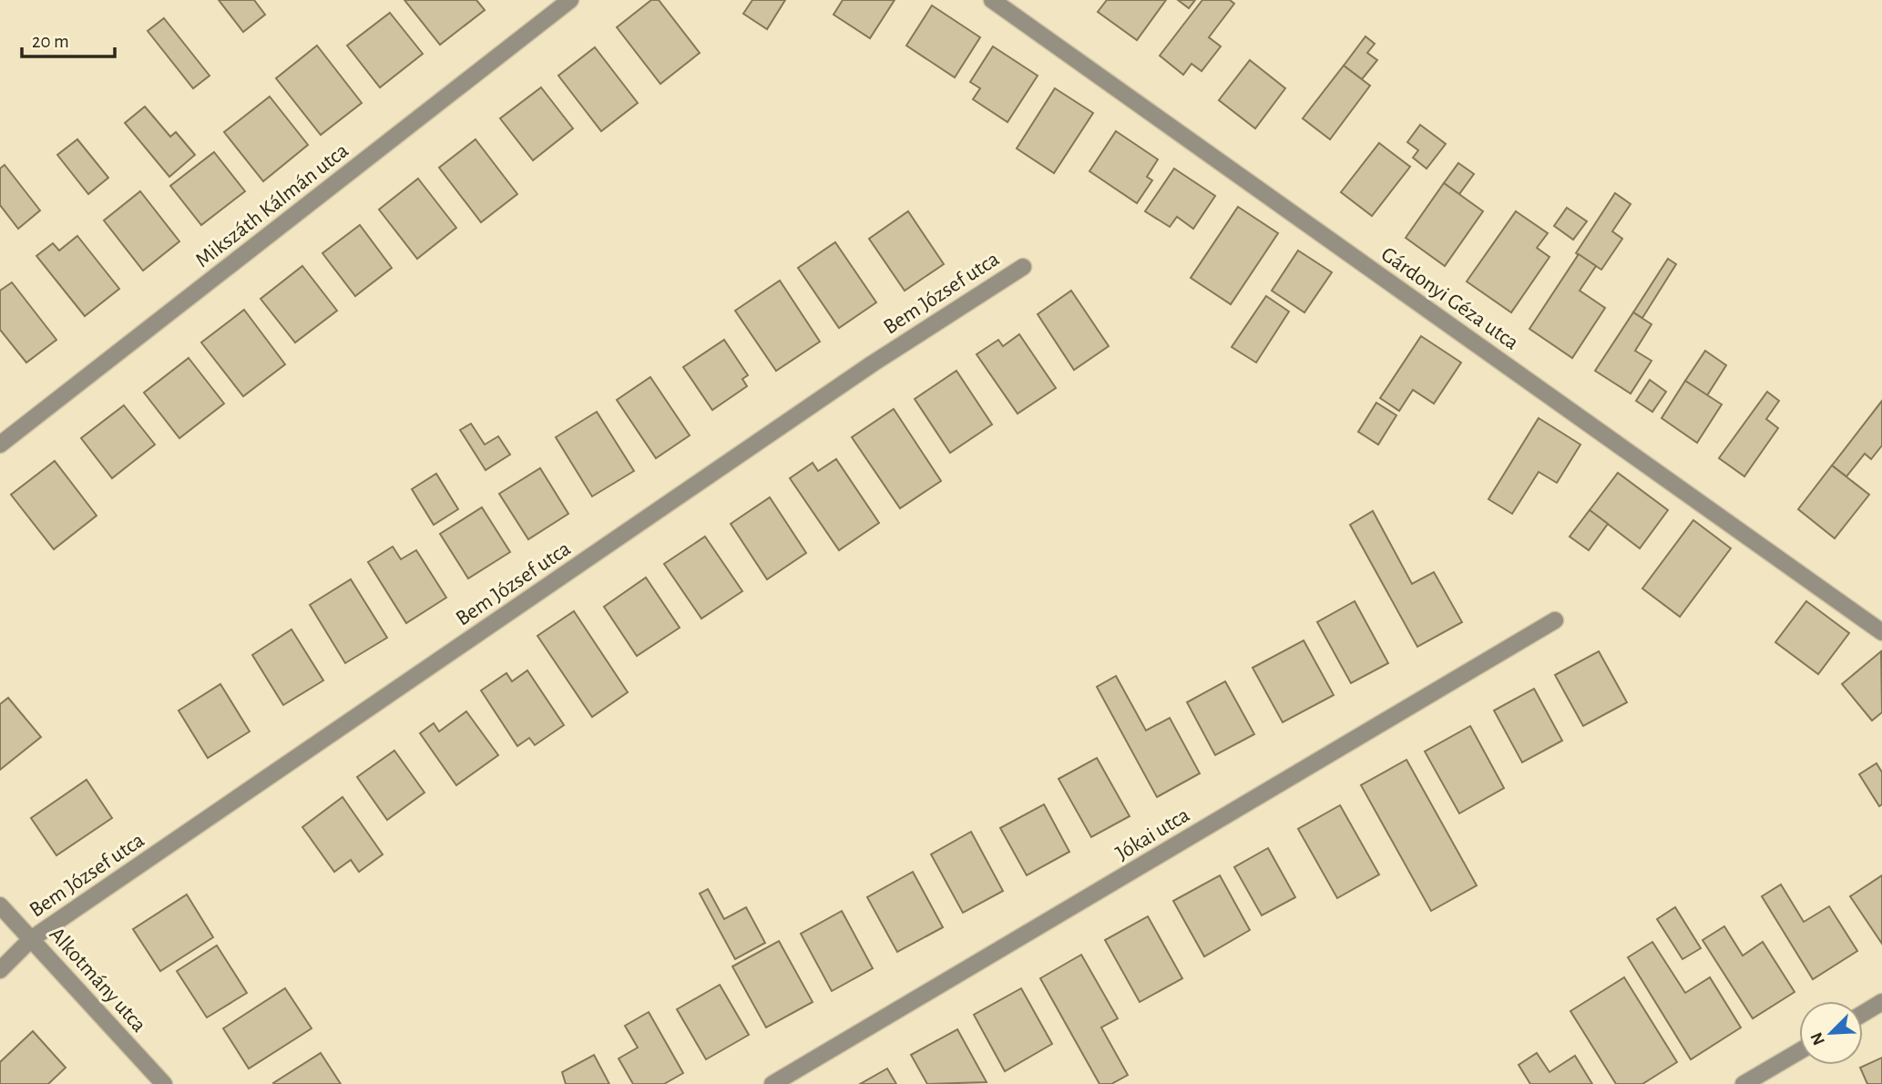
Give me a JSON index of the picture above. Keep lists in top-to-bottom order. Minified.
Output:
{"streets":{"street":["Mikszáth Kálmán utca","Bem József utca","Gárdonyi Géza utca","Jókai utca","Alkotmány utca"]},"crossings":[["Bem József utca","Alkotmány utca"]],"scale_bar":"20 m","north":"bottom left"}
